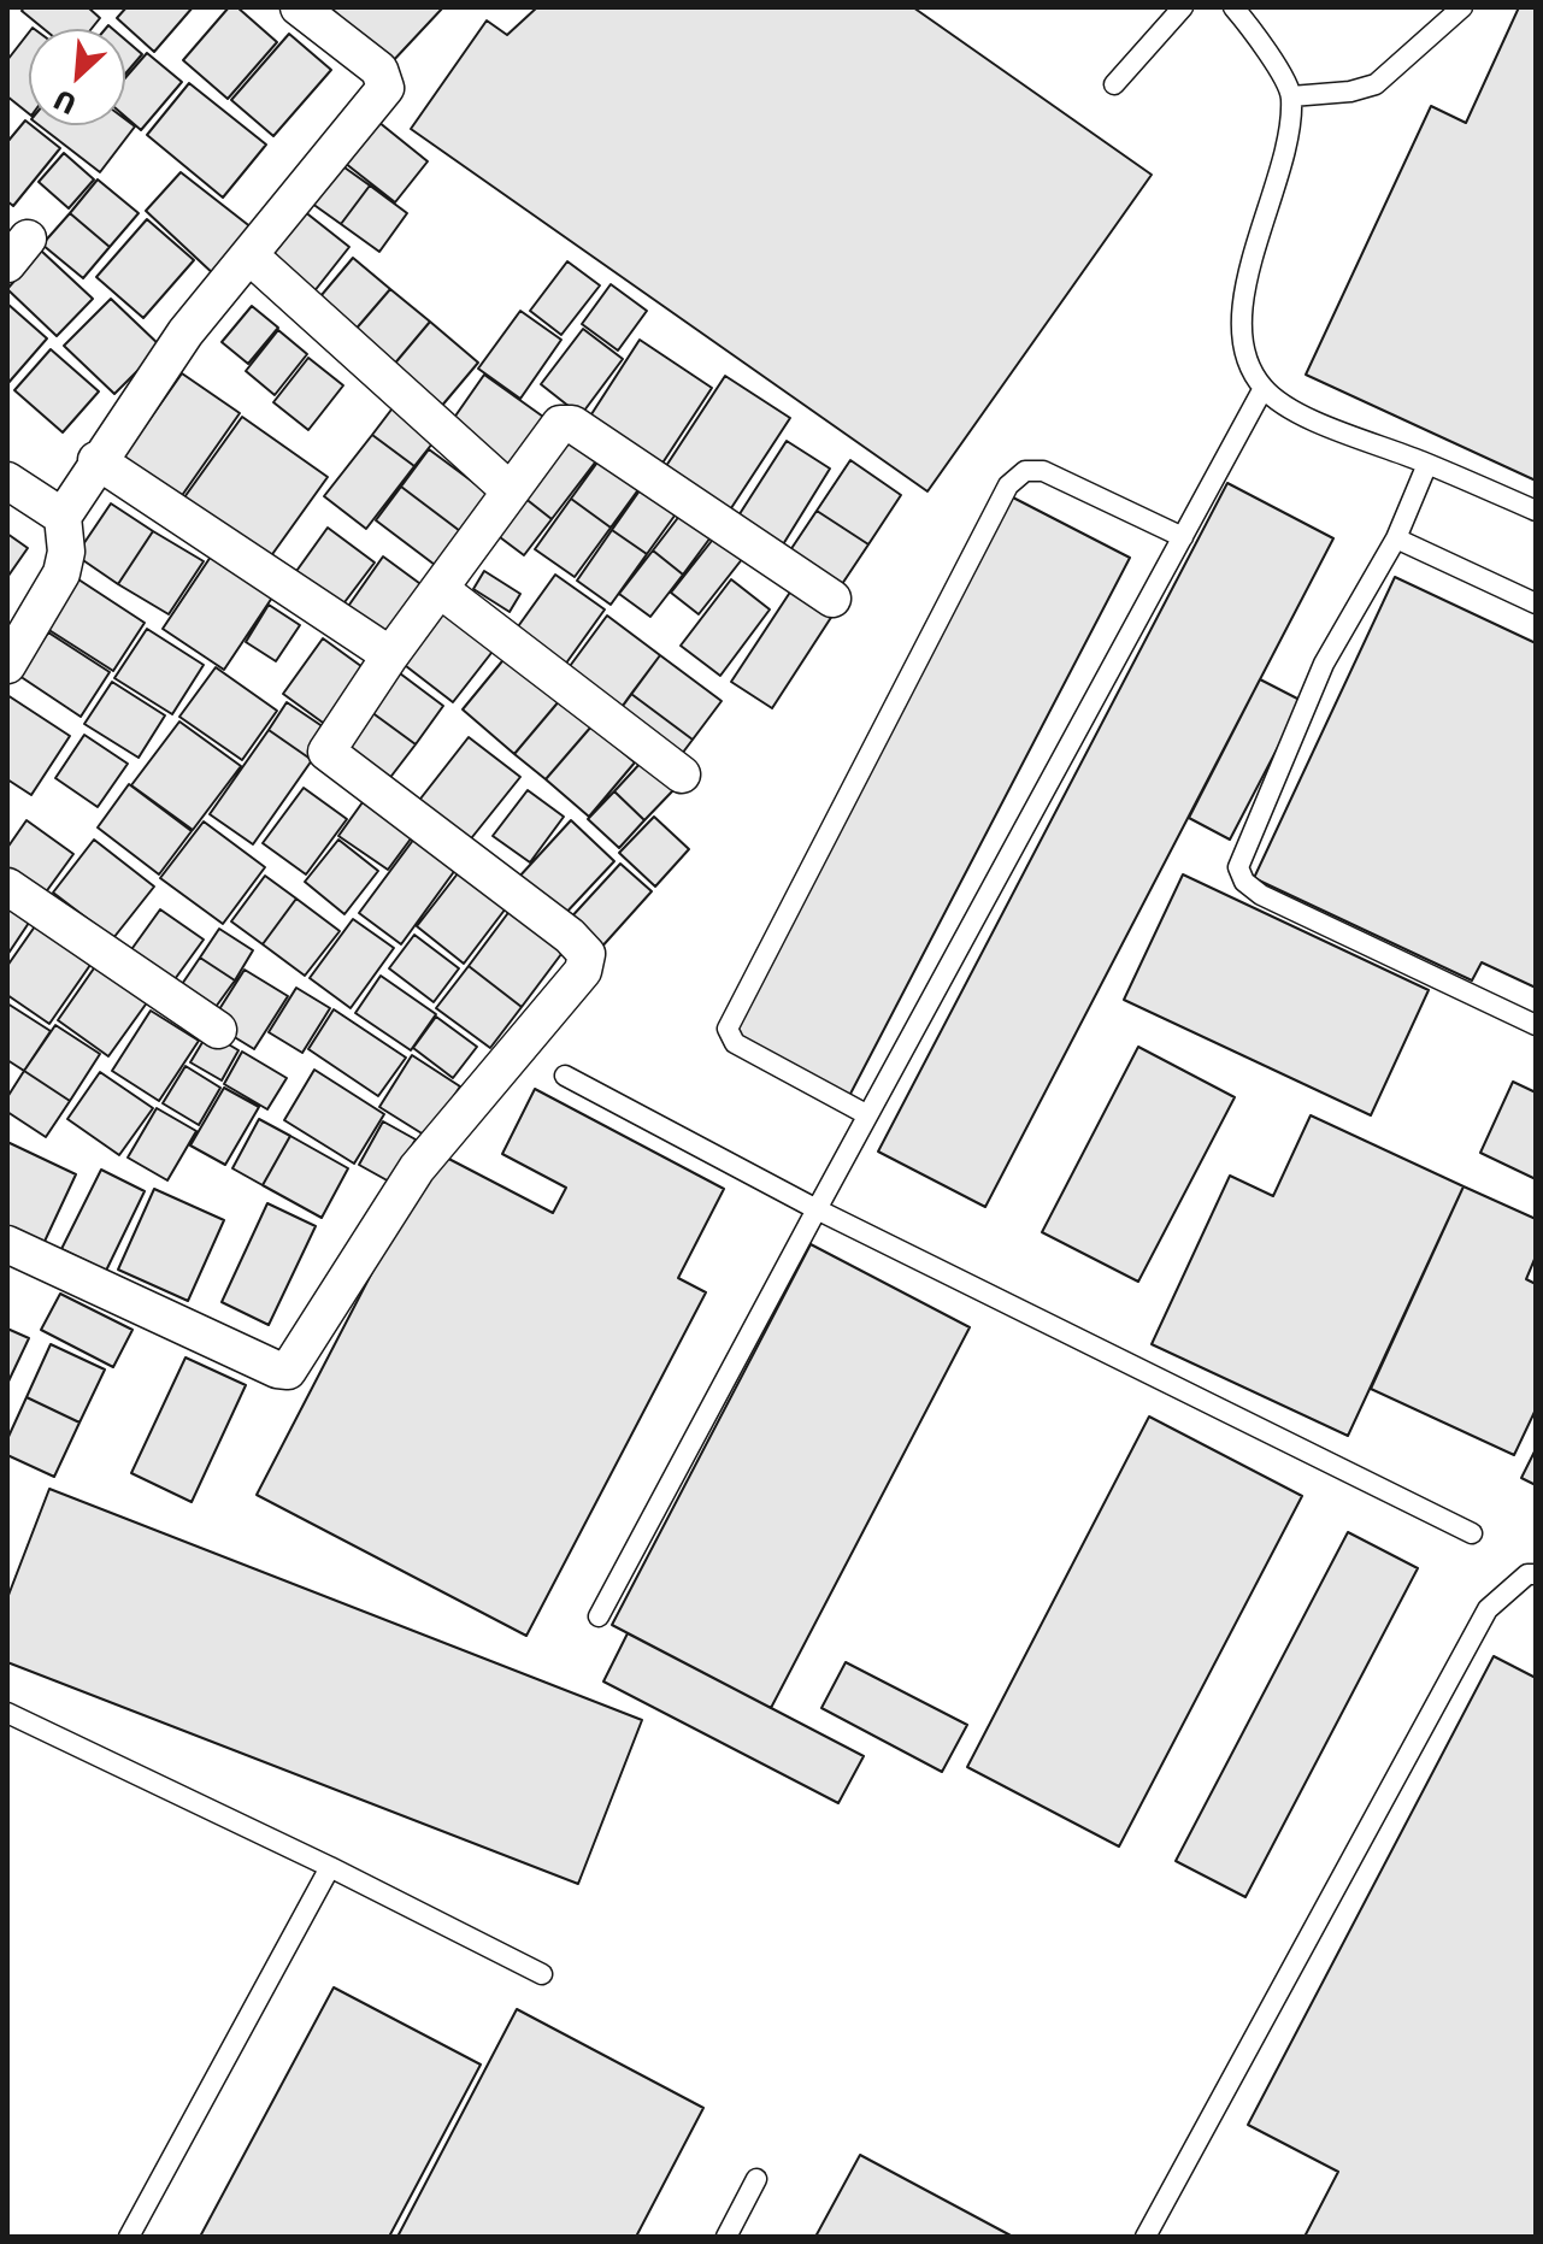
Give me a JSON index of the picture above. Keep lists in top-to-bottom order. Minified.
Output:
{"north":"bottom left"}
